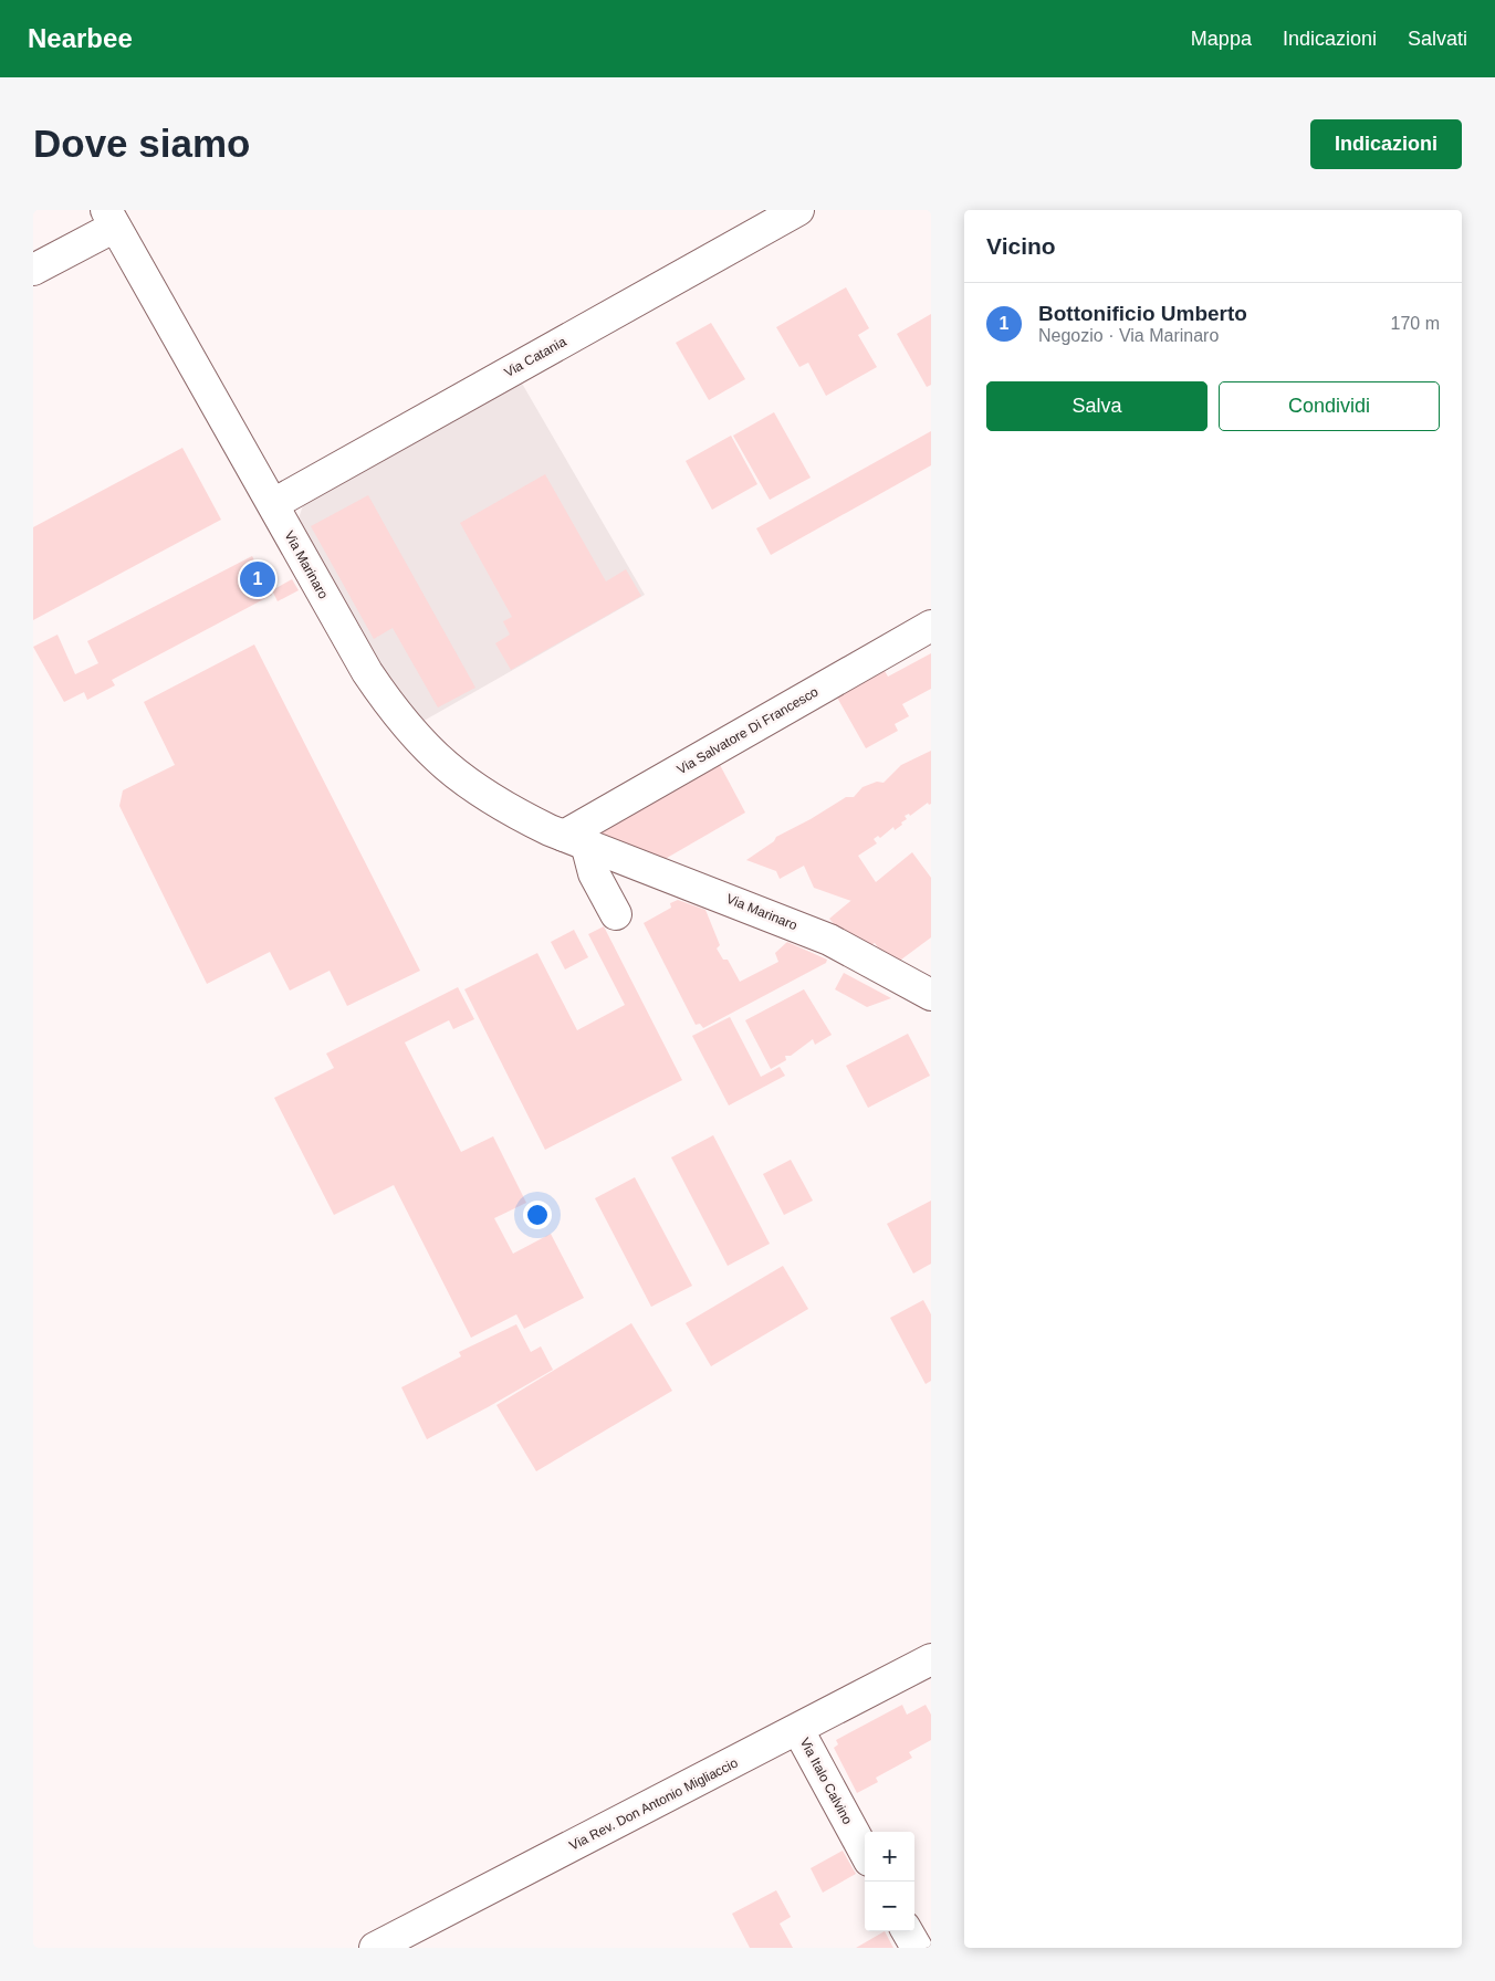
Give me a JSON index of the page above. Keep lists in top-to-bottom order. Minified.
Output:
{"streets":{"street":["Via Catania","Via Marinaro","Via Salvatore Di Francesco","Via Italo Calvino","Via Rev. Don Antonio Migliaccio"]},"crossings":[["Via Catania","Via Marinaro"],["Via Marinaro","Via Salvatore Di Francesco"],["Via Italo Calvino","Via Rev. Don Antonio Migliaccio"]],"page":{"header":"Nearbee","nav":["Mappa","Indicazioni","Salvati"],"buttons":["Indicazioni",["Salva","Condividi"]],"title":"Dove siamo","heading":"Vicino","list":[{"mark":"1","name":"Bottonificio Umberto","note":"Negozio · Via Marinaro","value":"170 m"}],"pins":"1","map_buttons":["+","−"]}}
